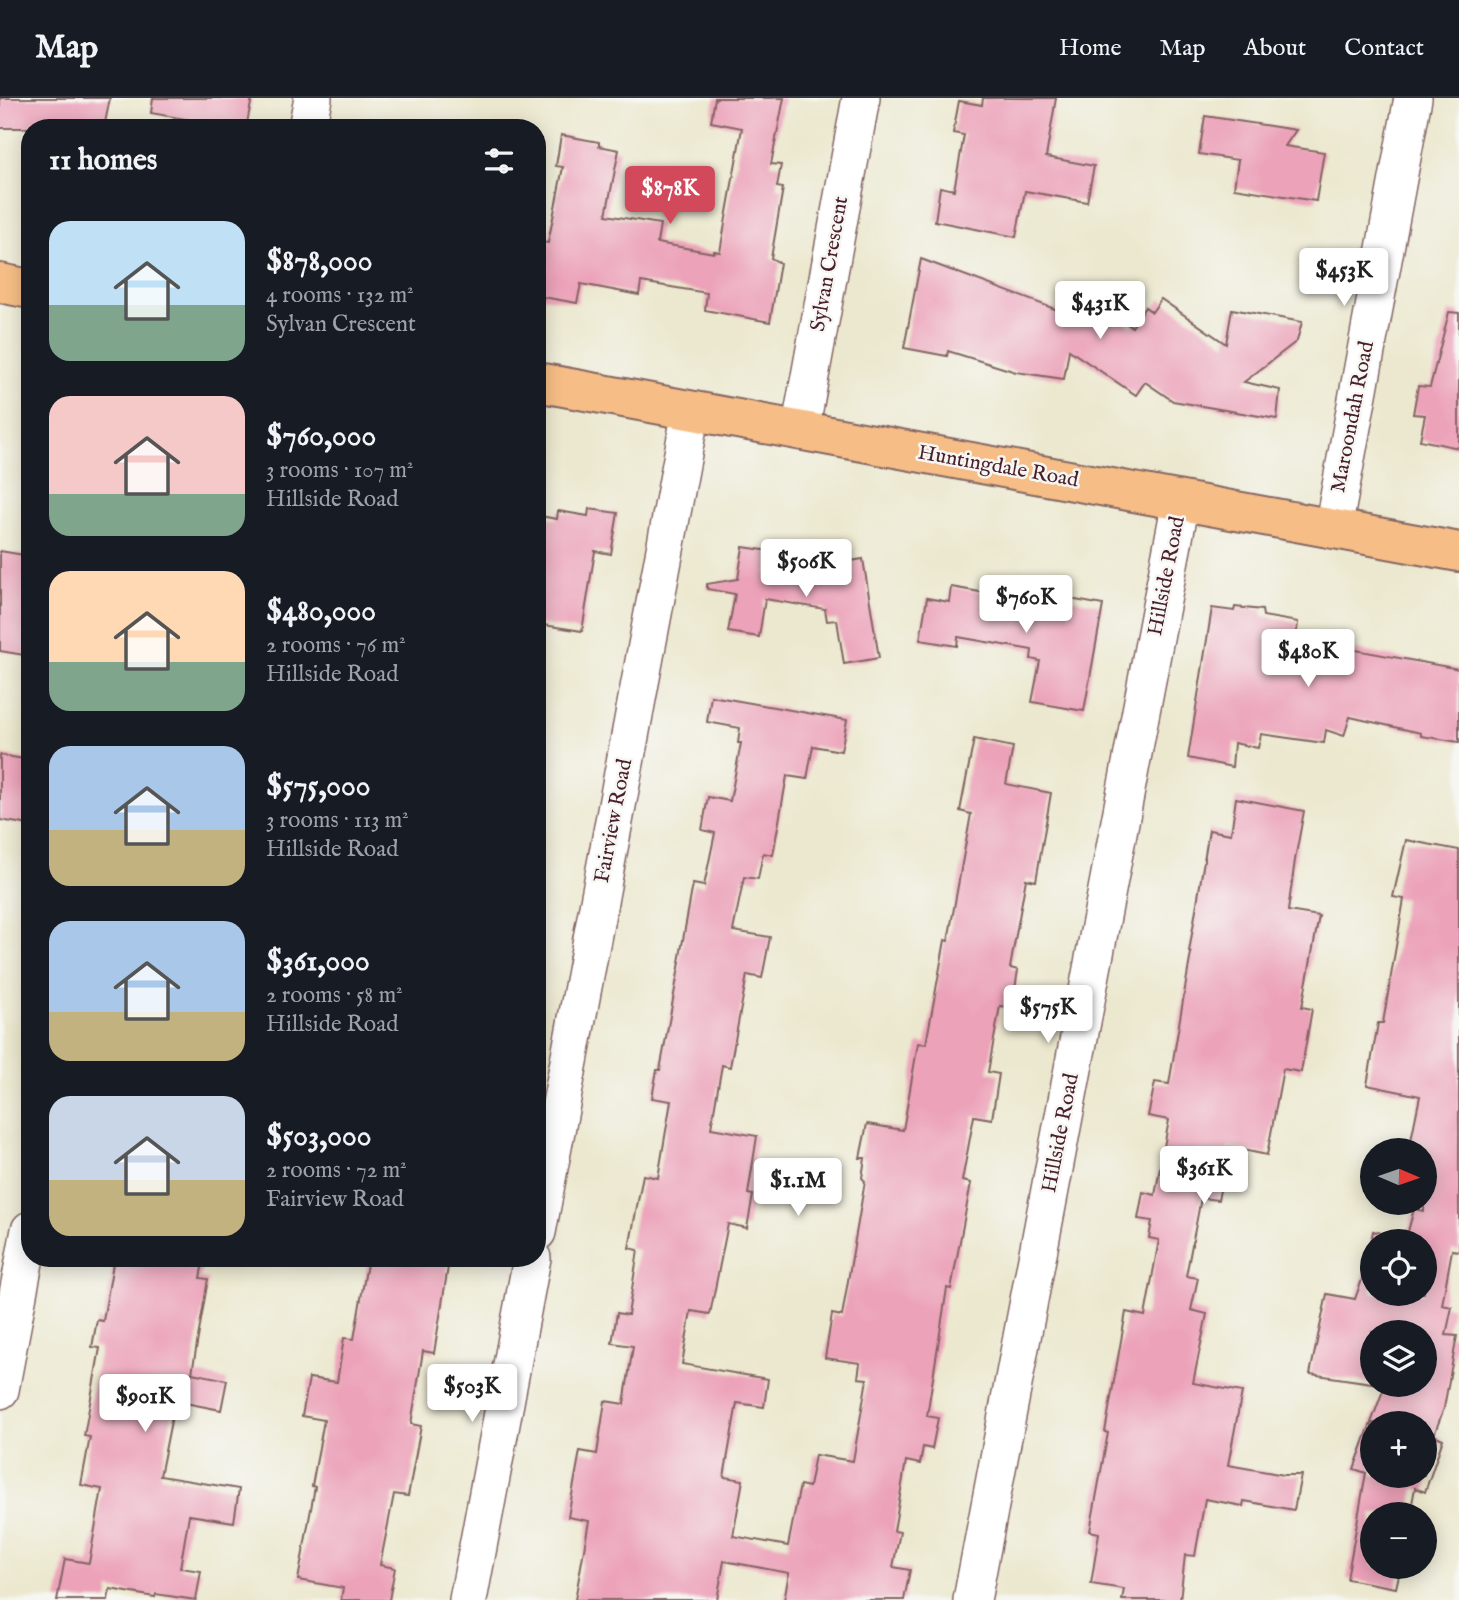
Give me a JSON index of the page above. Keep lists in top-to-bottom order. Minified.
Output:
{"streets":{"main road":["Huntingdale Road"],"street":["Sylvan Crescent","Maroondah Road","Hillside Road","Fairview Road"]},"crossings":[["Sylvan Crescent","Huntingdale Road"],["Maroondah Road","Huntingdale Road"],["Huntingdale Road","Hillside Road"],["Huntingdale Road","Fairview Road"]],"north":"right","page":{"header":"Map","nav":["Home","Map","About","Contact"],"heading":"11 homes","price":["$878K","$453K","$431K","$506K","$760K","$480K","$575K","$361K","$1.1M","$503K","$901K"],"list":[{"name":"$878,000","note":"4 rooms · 132 m² · Sylvan Crescent"},{"name":"$760,000","note":"3 rooms · 107 m² · Hillside Road"},{"name":"$480,000","note":"2 rooms · 76 m² · Hillside Road"},{"name":"$575,000","note":"3 rooms · 113 m² · Hillside Road"},{"name":"$361,000","note":"2 rooms · 58 m² · Hillside Road"},{"name":"$503,000","note":"2 rooms · 72 m² · Fairview Road"}],"map_buttons":["+","−"]}}
